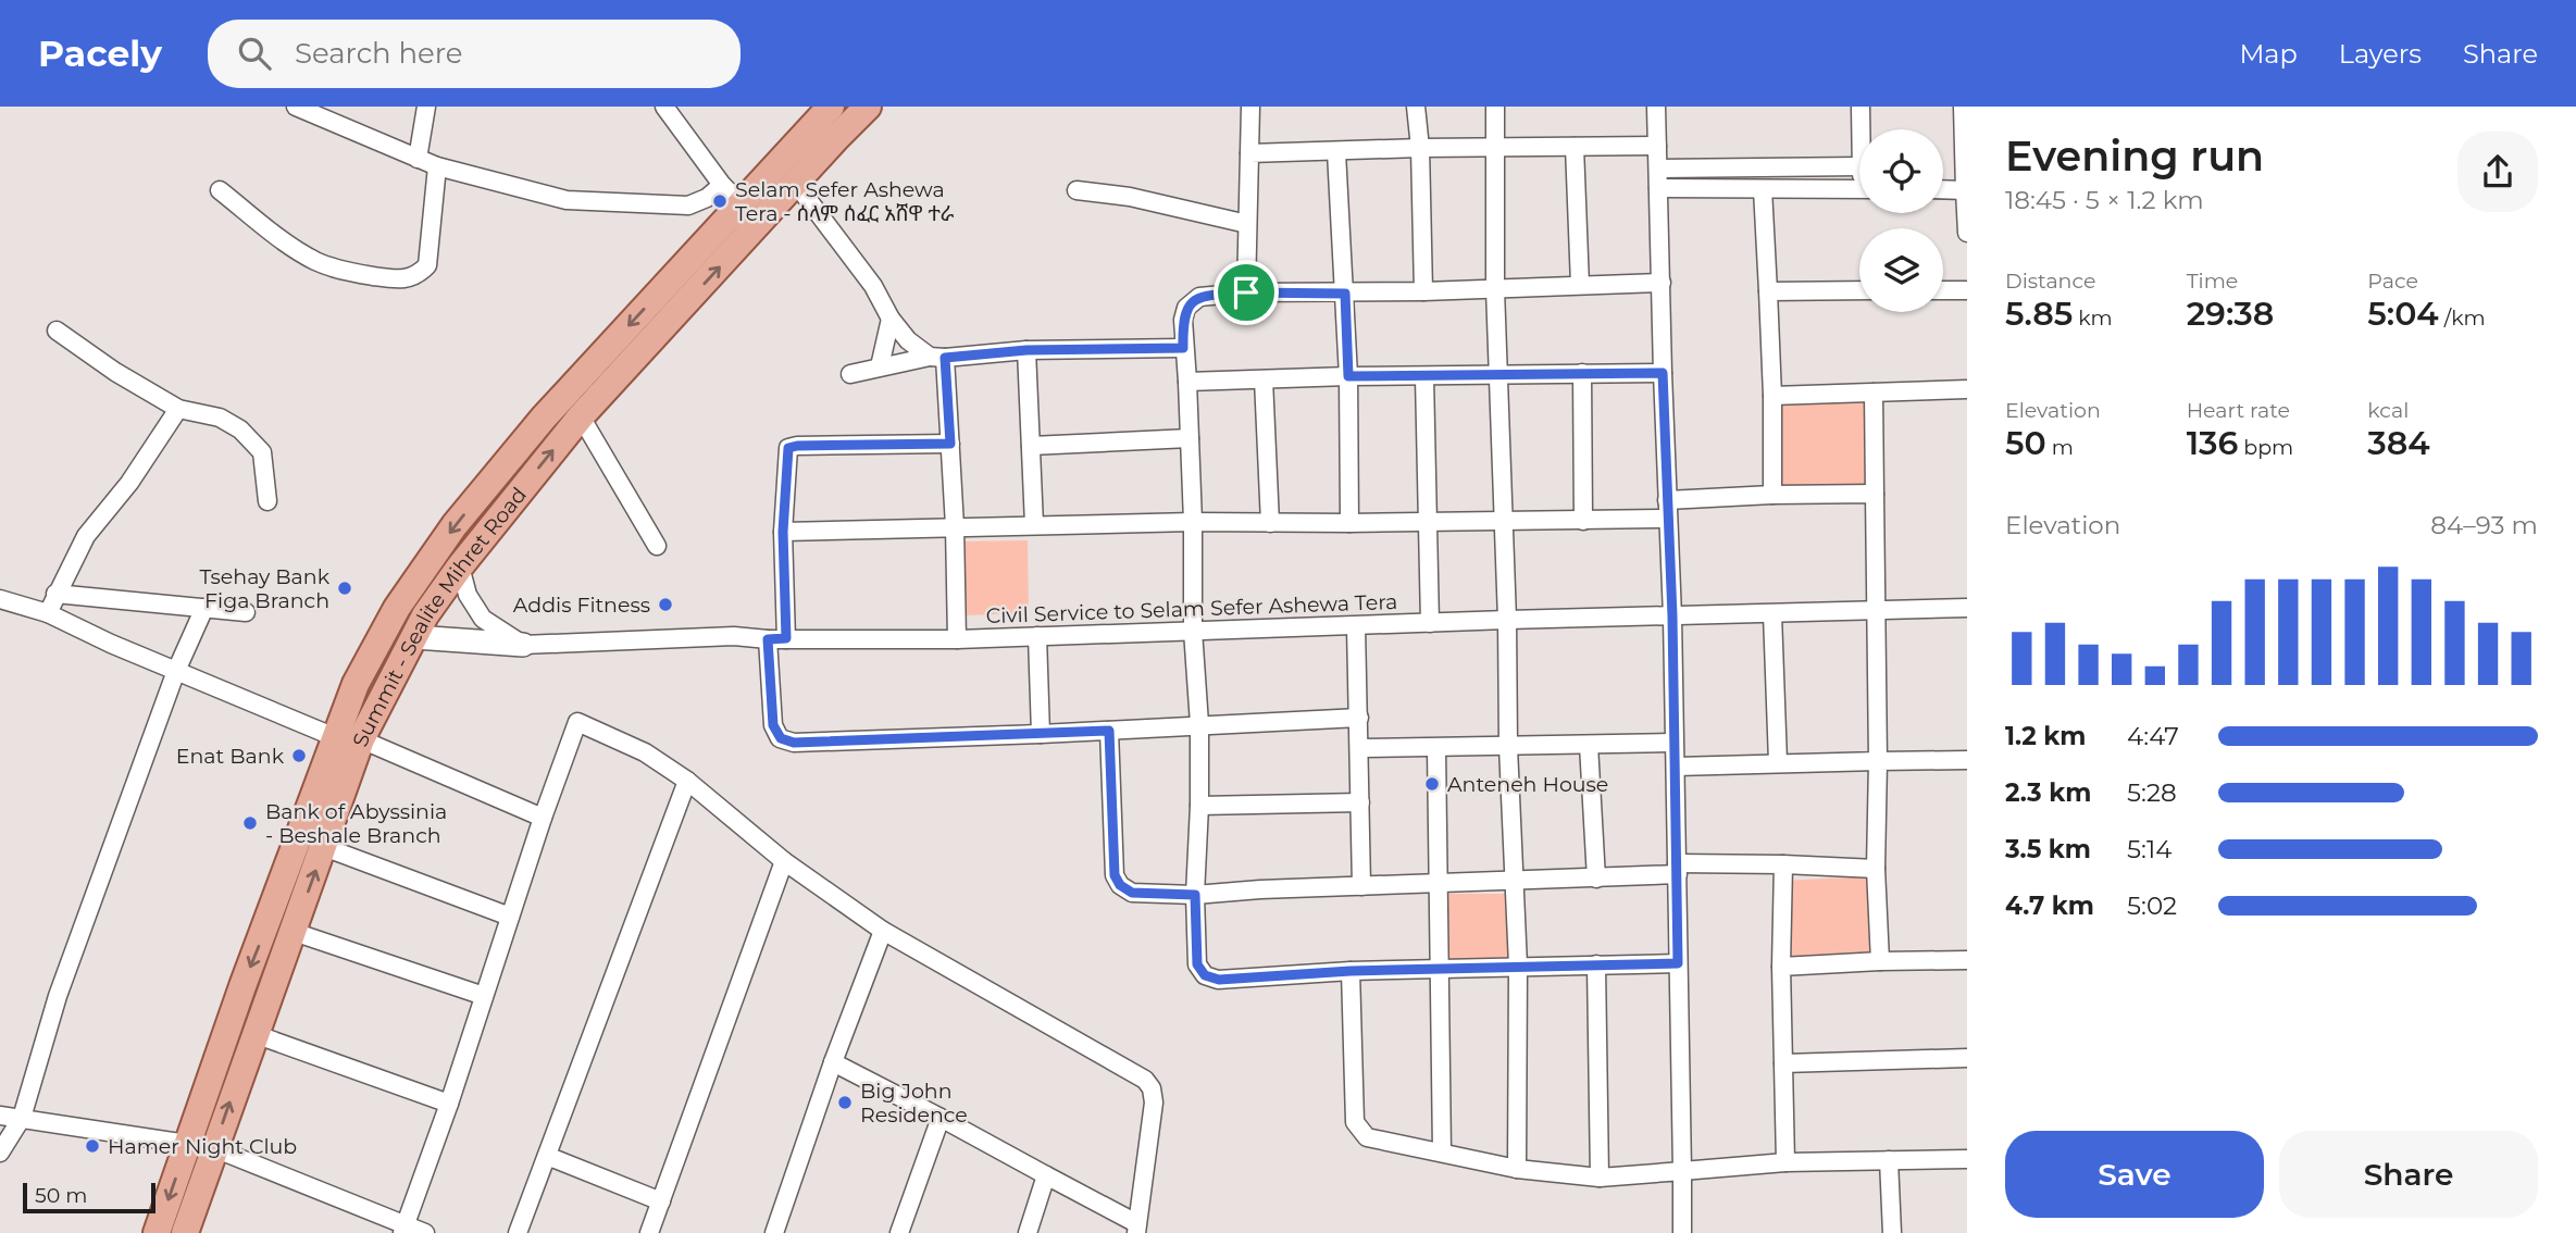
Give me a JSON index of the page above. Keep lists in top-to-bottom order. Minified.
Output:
{"streets":{"main road":["Summit - Sealite Mihret Road"],"street":["Civil Service to Selam Sefer Ashewa Tera"]},"places":["Selam Sefer Ashewa Tera - ሰላም ሰፈር አሸዋ ተራ","Tsehay Bank Figa Branch","Addis Fitness","Enat Bank","Anteneh House","Bank of Abyssinia - Beshale Branch","Big John Residence","Hamer Night Club"],"scale_bar":"50 m","page":{"header":"Pacely","search":"Search here","nav":["Map","Layers","Share"],"heading":["Evening run","18:45 · 5 × 1.2 km"],"stats":[["Distance","5.85 km"],["Time","29:38"],["Pace","5:04 /km"],["Elevation","50 m"],["Heart rate","136 bpm"],["kcal","384"]],"chart":["Elevation","84–93 m"],"list":[{"name":"1.2 km","note":"4:47"},{"name":"2.3 km","note":"5:28"},{"name":"3.5 km","note":"5:14"},{"name":"4.7 km","note":"5:02"}],"buttons":["Save","Share"],"scale":"50 m"}}
